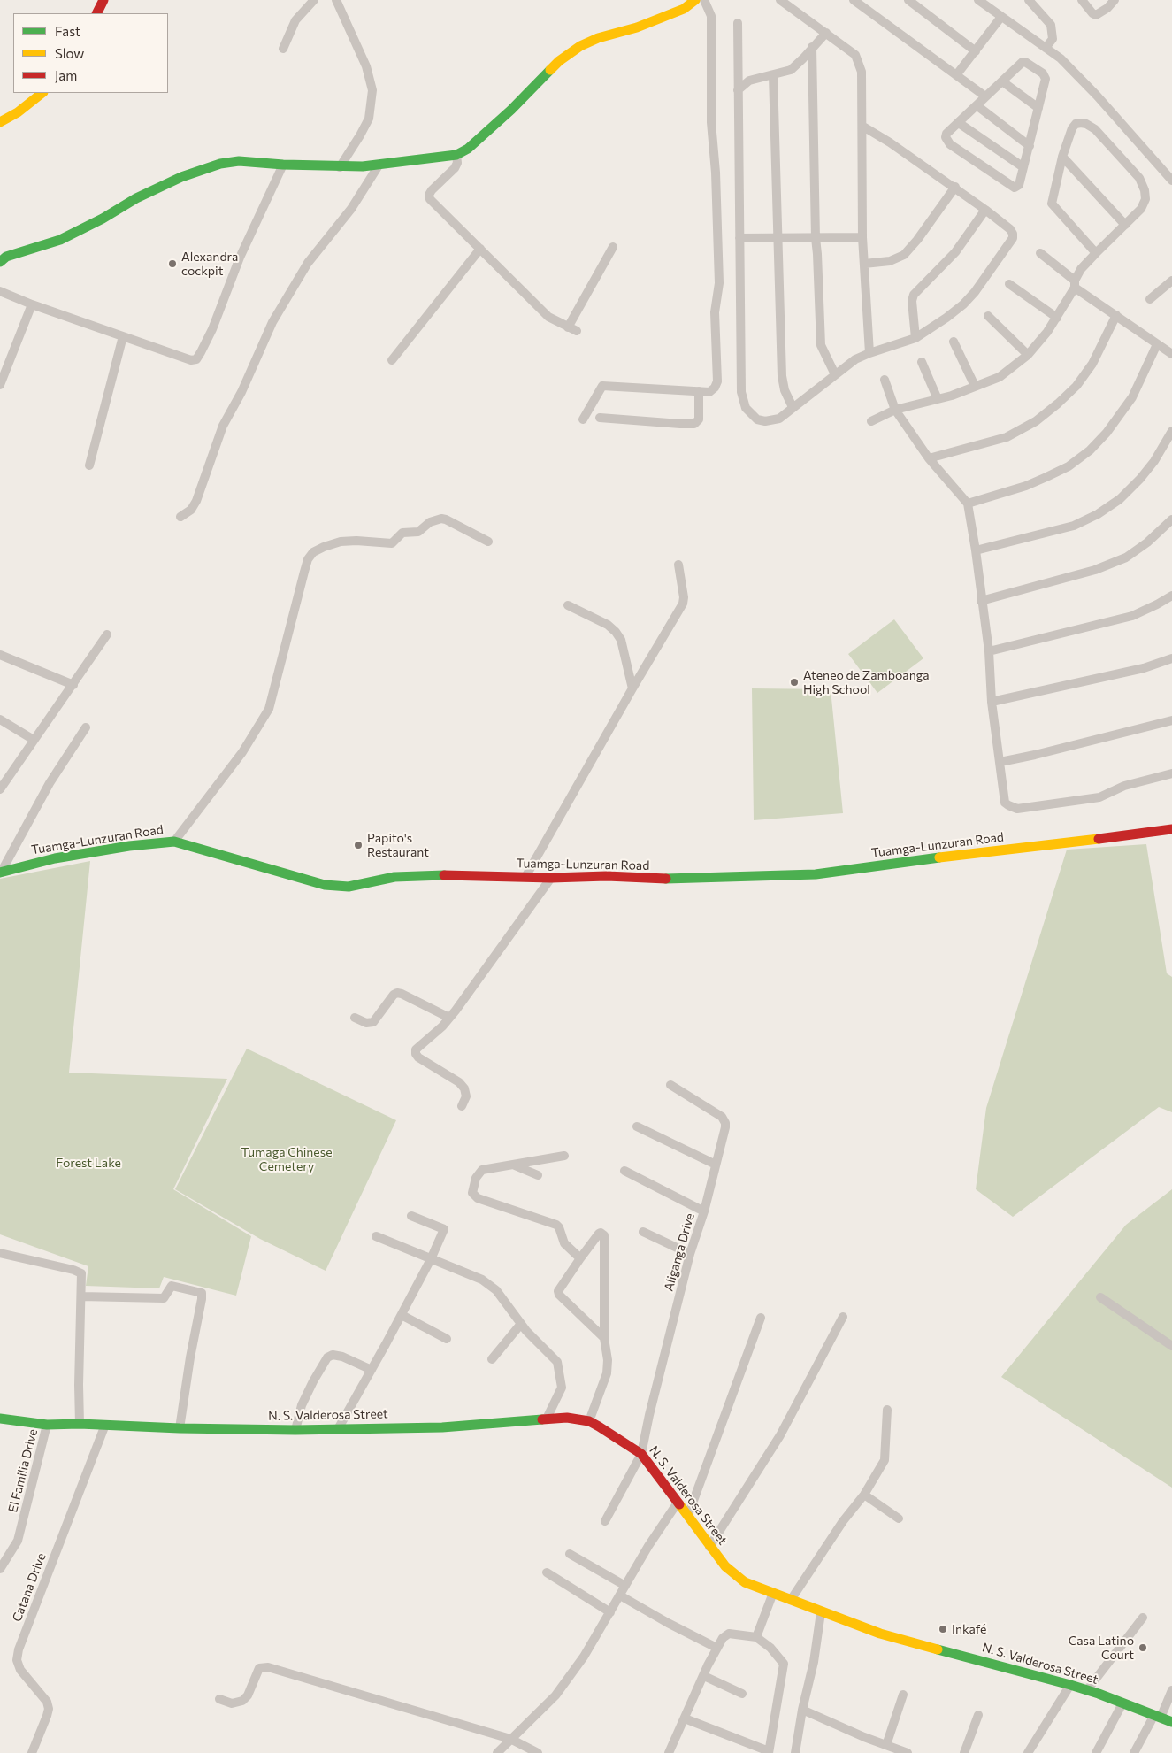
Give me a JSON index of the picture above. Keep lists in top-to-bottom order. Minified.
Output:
{"streets":{"street":["Tuamga-Lunzuran Road","Aliganga Drive","N. S. Valderosa Street","El Familia Drive","Catana Drive"]},"crossings":[["Aliganga Drive","N. S. Valderosa Street"],["N. S. Valderosa Street","El Familia Drive"],["N. S. Valderosa Street","Catana Drive"]],"parks":["Tumaga Chinese Cemetery","Forest Lake"],"places":["Alexandra cockpit","Ateneo de Zamboanga High School","Papito's Restaurant","Inkafé","Casa Latino Court"],"legend":["Fast","Slow","Jam"]}
